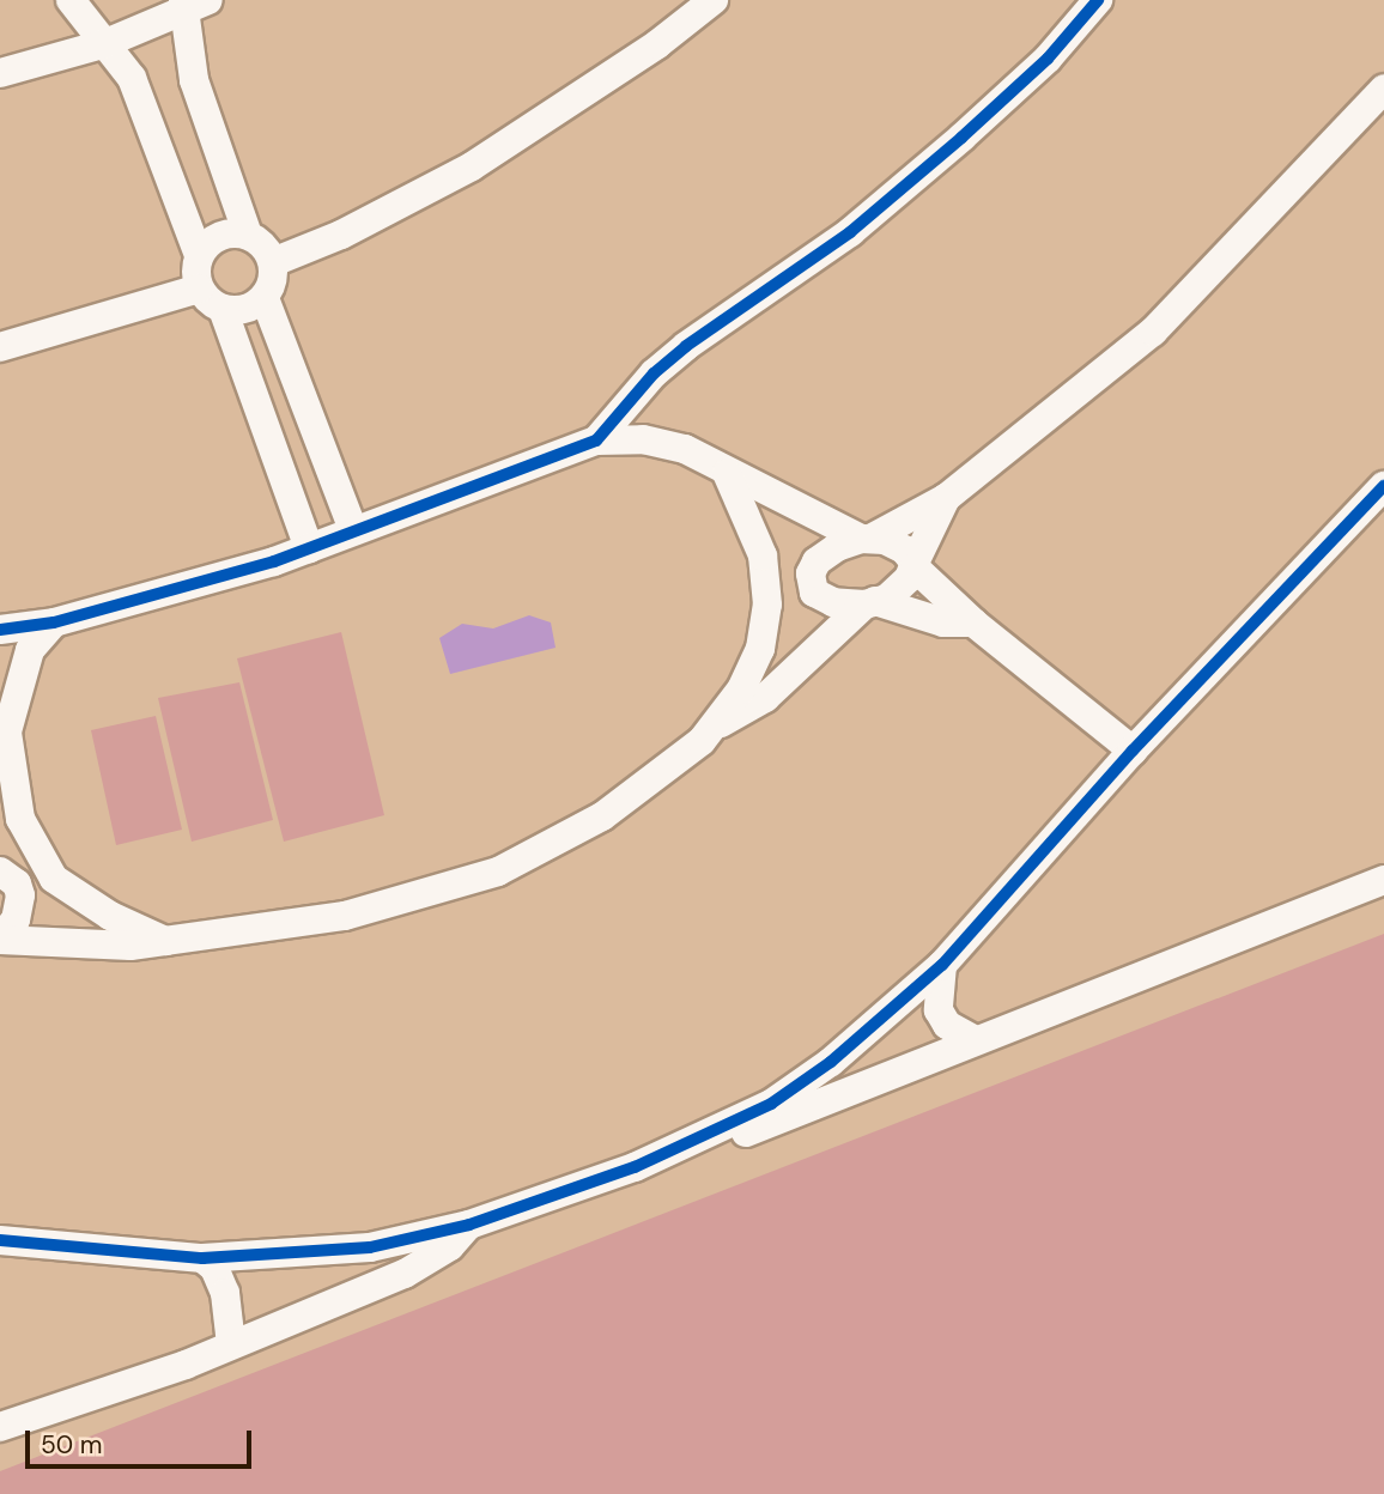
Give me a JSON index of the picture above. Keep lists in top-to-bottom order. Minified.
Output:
{"scale_bar":"50 m"}
